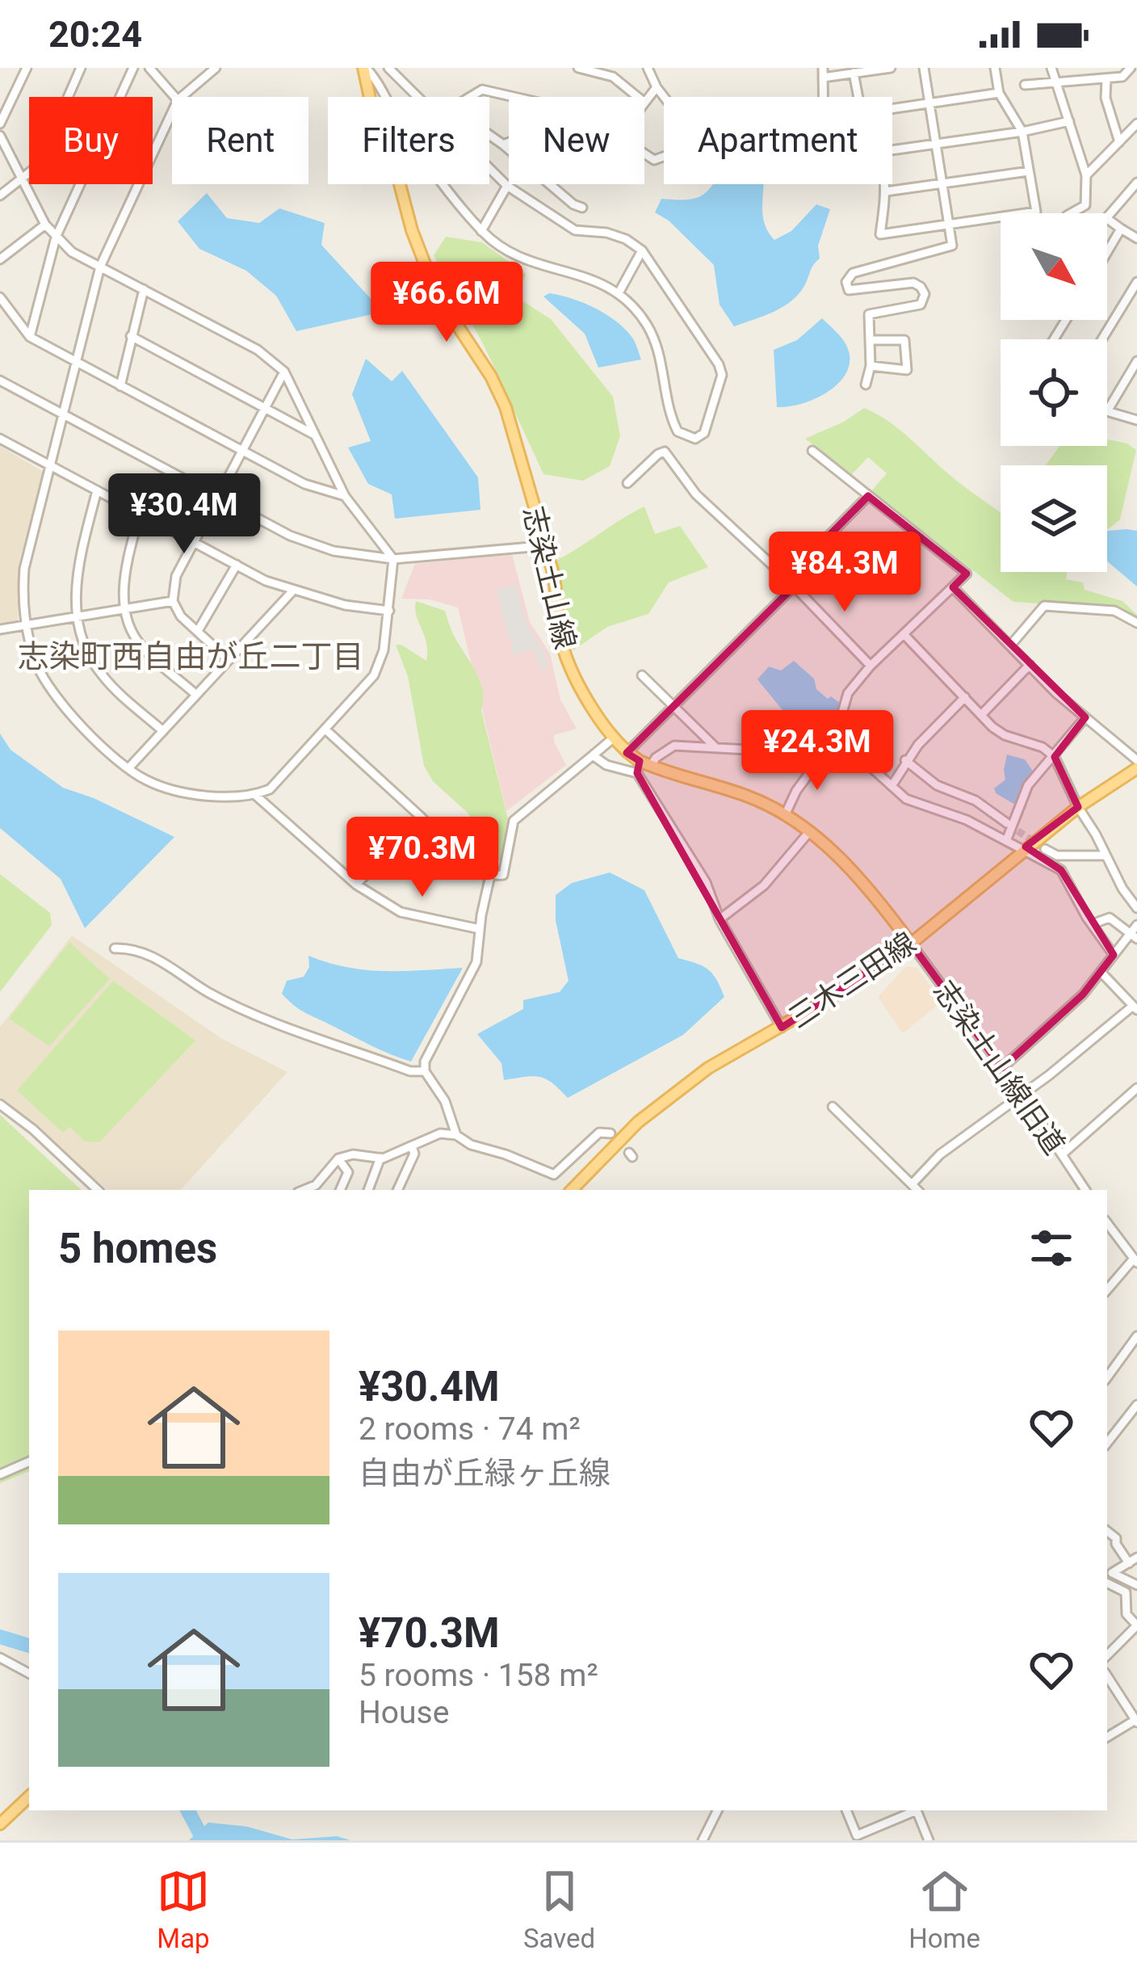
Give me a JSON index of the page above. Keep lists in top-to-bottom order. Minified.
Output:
{"streets":{"main road":["志染土山線","三木三田線"],"street":["志染土山線旧道"]},"crossings":[["志染土山線","三木三田線"],["志染土山線","志染土山線旧道"],["三木三田線","志染土山線旧道"]],"districts":["志染町西自由が丘二丁目"],"north":"bottom right","page":{"status":"20:24","chip":["Buy","Rent","Filters","New","Apartment"],"price":["¥66.6M","¥30.4M","¥84.3M","¥24.3M","¥70.3M"],"heading":"5 homes","list":[{"name":"¥30.4M","note":"2 rooms · 74 m² · 自由が丘緑ヶ丘線"},{"name":"¥70.3M","note":"5 rooms · 158 m² · House"}],"tabs":["Map","Saved","Home"]}}
